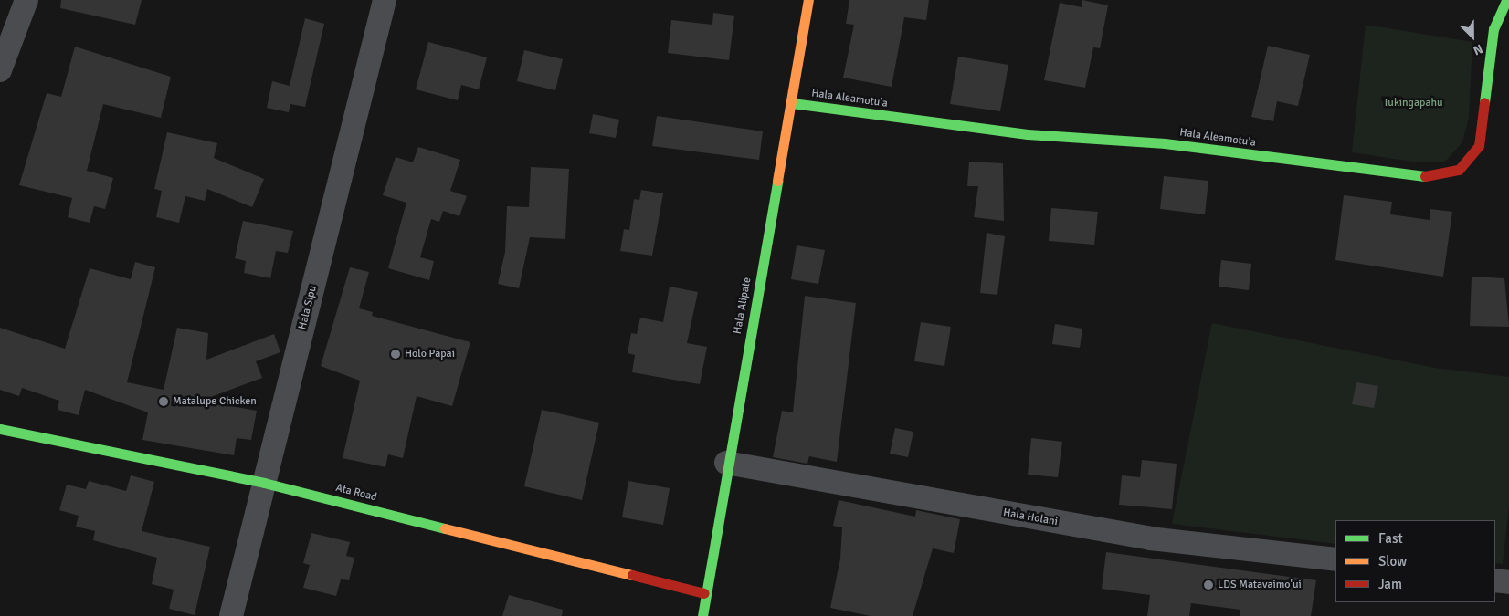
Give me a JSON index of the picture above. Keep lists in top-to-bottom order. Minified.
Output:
{"streets":{"street":["Hala Aleamotu'a","Hala Alipate","Hala Sipu","Ata Road","Hala Holani"]},"crossings":[["Hala Aleamotu'a","Hala Alipate"],["Hala Alipate","Ata Road"],["Hala Alipate","Hala Holani"],["Hala Sipu","Ata Road"]],"parks":["Tukingapahu"],"places":["Holo Papai","Matalupe Chicken","LDS Matavaimo'ui"],"legend":["Fast","Slow","Jam"],"north":"bottom right"}
